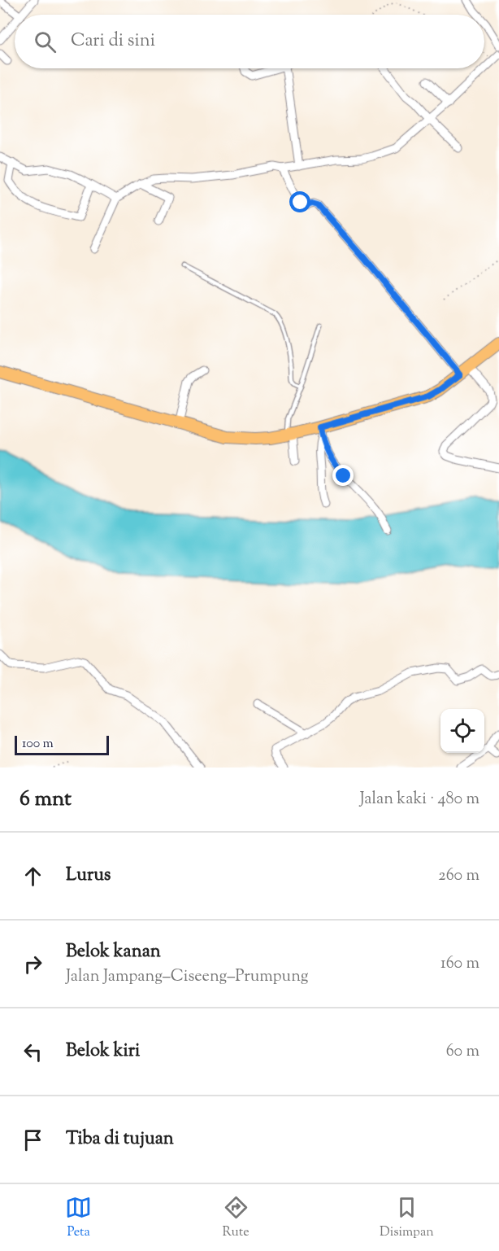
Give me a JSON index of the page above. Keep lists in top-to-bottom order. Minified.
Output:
{"scale_bar":"100 m","page":{"search":"Cari di sini","scale":"100 m","heading":["6 mnt","Jalan kaki · 480 m"],"list":[["Lurus","260 m"],["Belok kanan","Jalan Jampang–Ciseeng–Prumpung","160 m"],["Belok kiri","60 m"],"Tiba di tujuan"],"nav":["Peta","Rute","Disimpan"]}}
